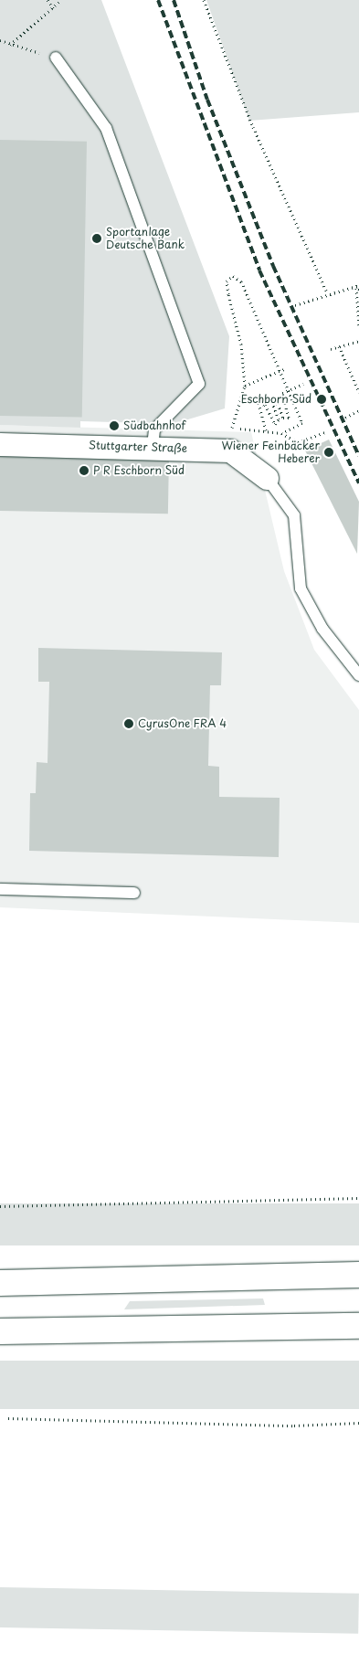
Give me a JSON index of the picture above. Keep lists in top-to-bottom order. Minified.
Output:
{"streets":{"street":["Stuttgarter Straße"]},"places":["Sportanlage Deutsche Bank","Eschborn Süd","Südbahnhof","Wiener Feinbäcker Heberer","P R Eschborn Süd","CyrusOne FRA 4"]}
